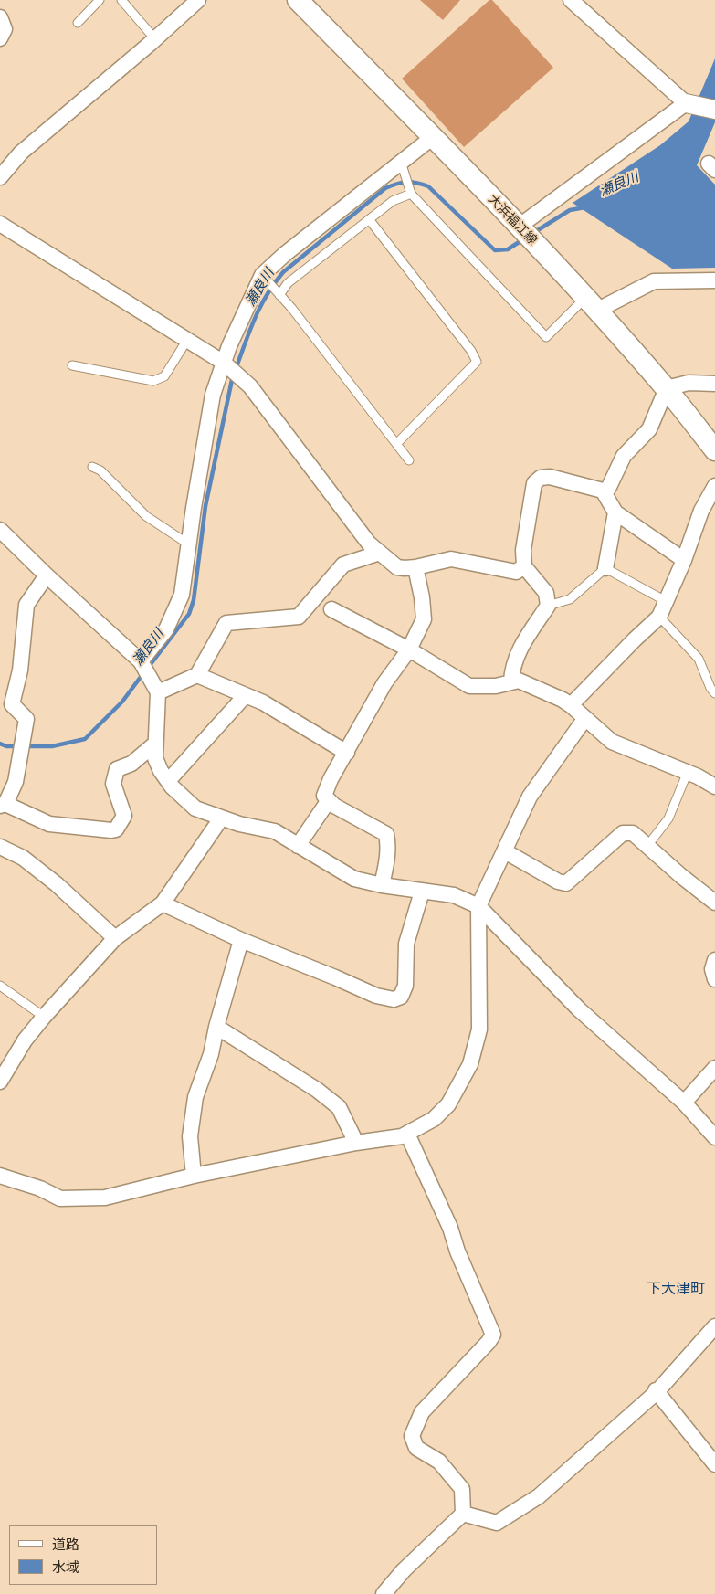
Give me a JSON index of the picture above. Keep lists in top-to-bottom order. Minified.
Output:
{"streets":{"main road":["大浜福江線"]},"districts":["下大津町"],"water":["瀬良川"],"legend":["道路","水域"]}
